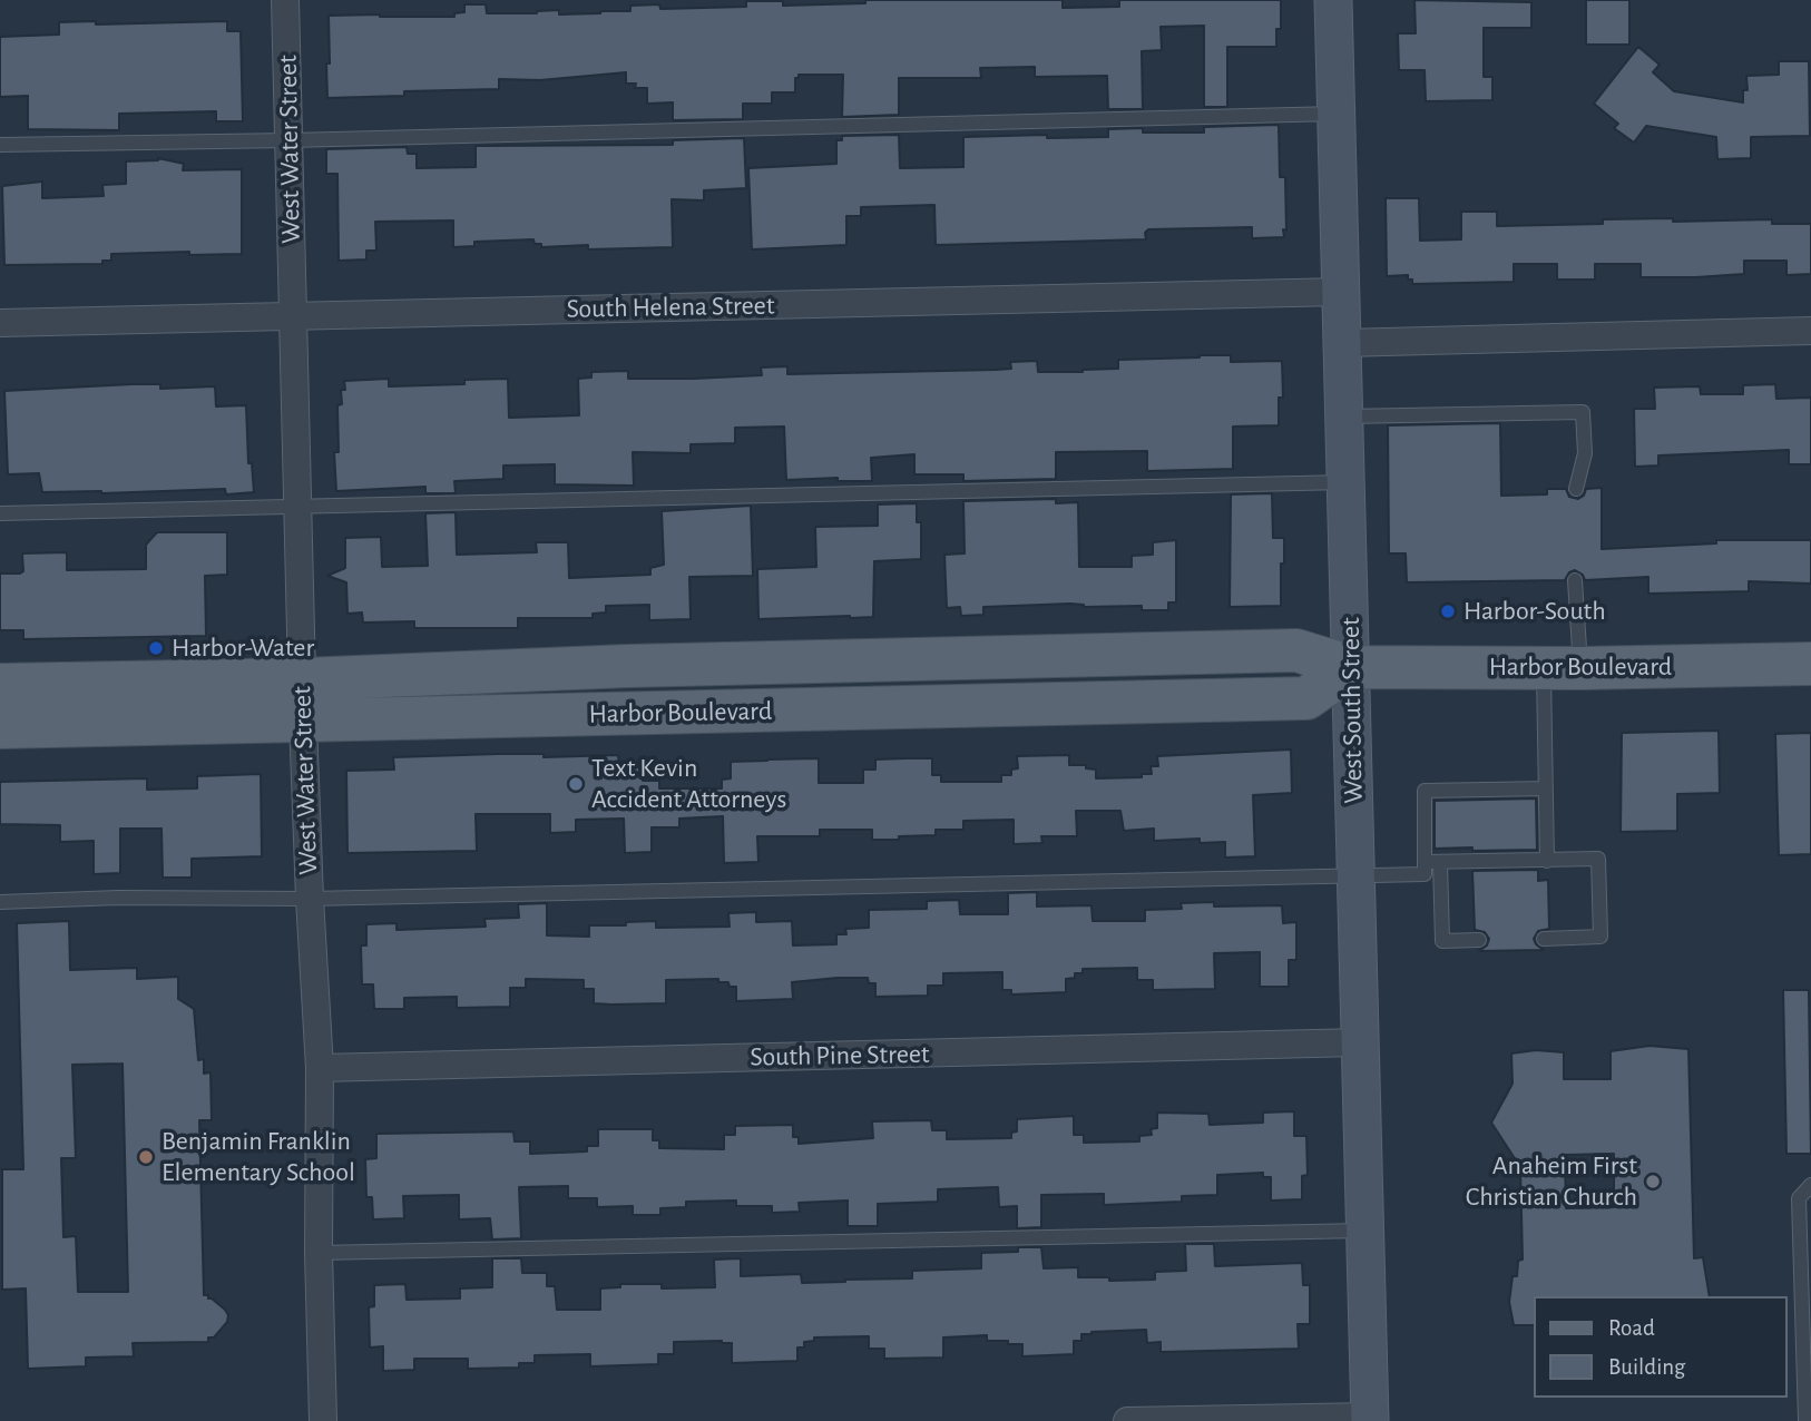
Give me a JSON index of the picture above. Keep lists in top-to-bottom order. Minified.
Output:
{"streets":{"main road":["Harbor Boulevard"],"street":["West Water Street","South Helena Street","West South Street","South Pine Street"]},"crossings":[["West Water Street","South Helena Street"],["West Water Street","Harbor Boulevard"],["West Water Street","South Pine Street"],["South Helena Street","West South Street"],["Harbor Boulevard","West South Street"],["West South Street","South Pine Street"]],"places":["Harbor-South","Harbor-Water","Text Kevin Accident Attorneys","Benjamin Franklin Elementary School","Anaheim First Christian Church"],"legend":["Road","Building"]}
